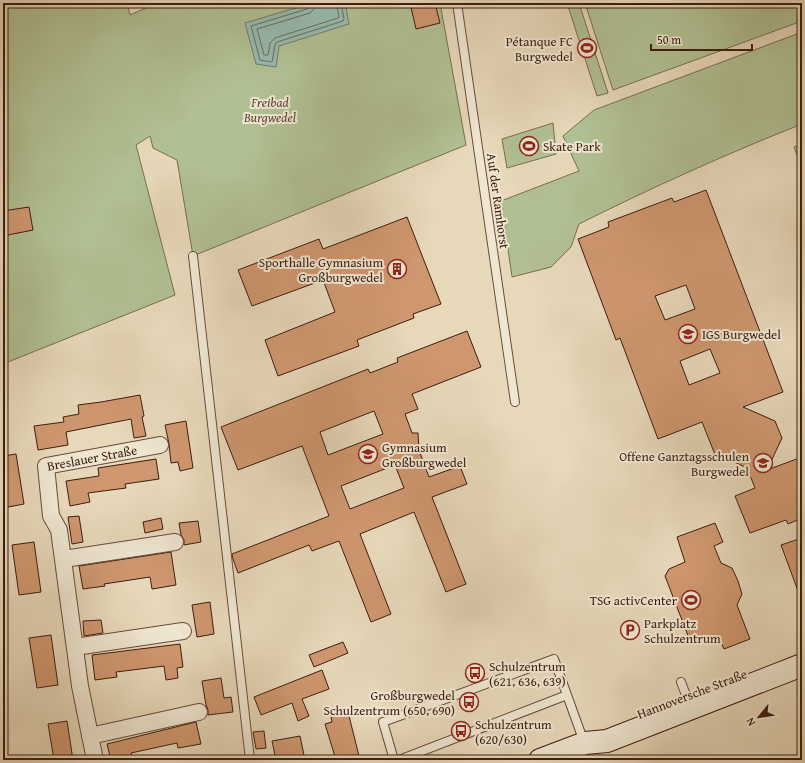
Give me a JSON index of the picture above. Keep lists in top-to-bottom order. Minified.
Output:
{"streets":{"main road":["Hannoversche Straße"],"street":["Breslauer Straße"],"lane":["Auf der Ramhorst"]},"parks":["Freibad Burgwedel"],"places":{"sports":["Pétanque FC Burgwedel","Skate Park","TSG activCenter"],"building":["Sporthalle Gymnasium Großburgwedel"],"school or university":["IGS Burgwedel","Gymnasium Großburgwedel","Offene Ganztagsschulen Burgwedel"],"parking":["Parkplatz Schulzentrum"],"bus stop":["Schulzentrum (621, 636, 639)","Großburgwedel Schulzentrum (650, 690)","Schulzentrum (620/630)"]},"scale_bar":"50 m","north":"bottom left"}
